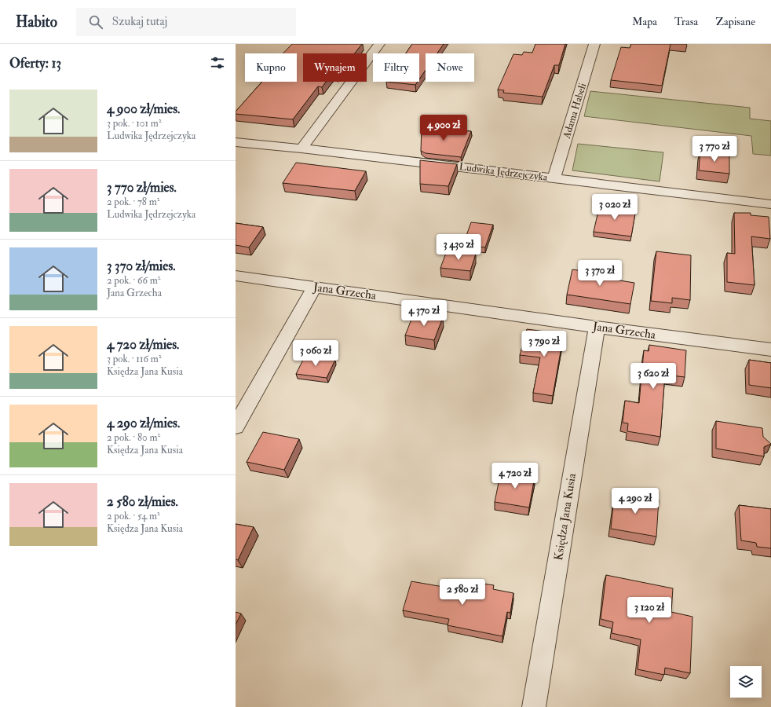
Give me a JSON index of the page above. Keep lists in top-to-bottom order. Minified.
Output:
{"streets":{"street":["Adama Habeli","Ludwika Jędrzejczyka","Jana Grzecha","Księdza Jana Kusia"]},"crossings":[["Adama Habeli","Ludwika Jędrzejczyka"],["Jana Grzecha","Księdza Jana Kusia"]],"page":{"header":"Habito","search":"Szukaj tutaj","nav":["Mapa","Trasa","Zapisane"],"heading":"Oferty: 13","chip":["Kupno","Wynajem","Filtry","Nowe"],"list":[{"name":"4 900 zł/mies.","note":"3 pok. · 101 m² · Ludwika Jędrzejczyka"},{"name":"3 770 zł/mies.","note":"2 pok. · 78 m² · Ludwika Jędrzejczyka"},{"name":"3 370 zł/mies.","note":"2 pok. · 66 m² · Jana Grzecha"},{"name":"4 720 zł/mies.","note":"3 pok. · 116 m² · Księdza Jana Kusia"},{"name":"4 290 zł/mies.","note":"2 pok. · 80 m² · Księdza Jana Kusia"},{"name":"2 580 zł/mies.","note":"2 pok. · 54 m² · Księdza Jana Kusia"}],"price":["4 900 zł","3 770 zł","3 020 zł","3 430 zł","3 370 zł","4 370 zł","3 790 zł","3 060 zł","3 620 zł","4 720 zł","4 290 zł","2 580 zł","3 120 zł"]}}
